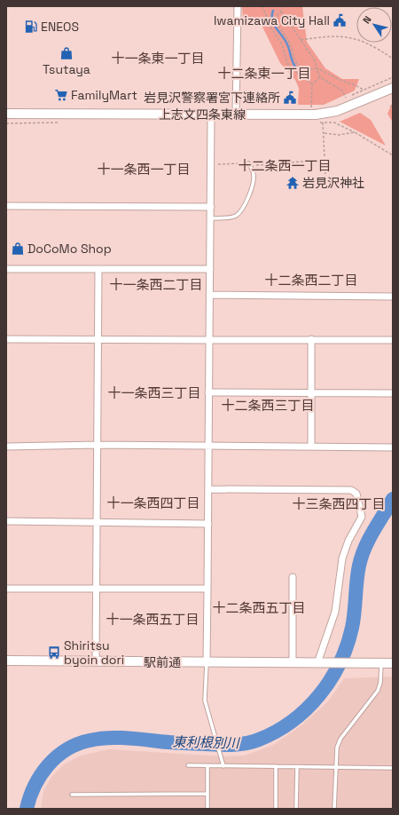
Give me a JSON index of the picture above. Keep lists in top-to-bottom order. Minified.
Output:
{"streets":{"main road":["上志文四条東線","駅前通"]},"districts":["十一条東一丁目","十二条東一丁目","十二条西一丁目","十一条西一丁目","十二条西二丁目","十一条西二丁目","十一条西三丁目","十二条西三丁目","十一条西四丁目","十三条西四丁目","十二条西五丁目","十一条西五丁目"],"water":["東利根別川"],"places":{"public building":["Iwamizawa City Hall","岩見沢警察署宮下連絡所"],"fuel station":["ENEOS"],"shop":["Tsutaya","DoCoMo Shop"],"supermarket":["FamilyMart"],"temple":["岩見沢神社"],"bus stop":["Shiritsu byoin dori"]},"north":"top left"}
